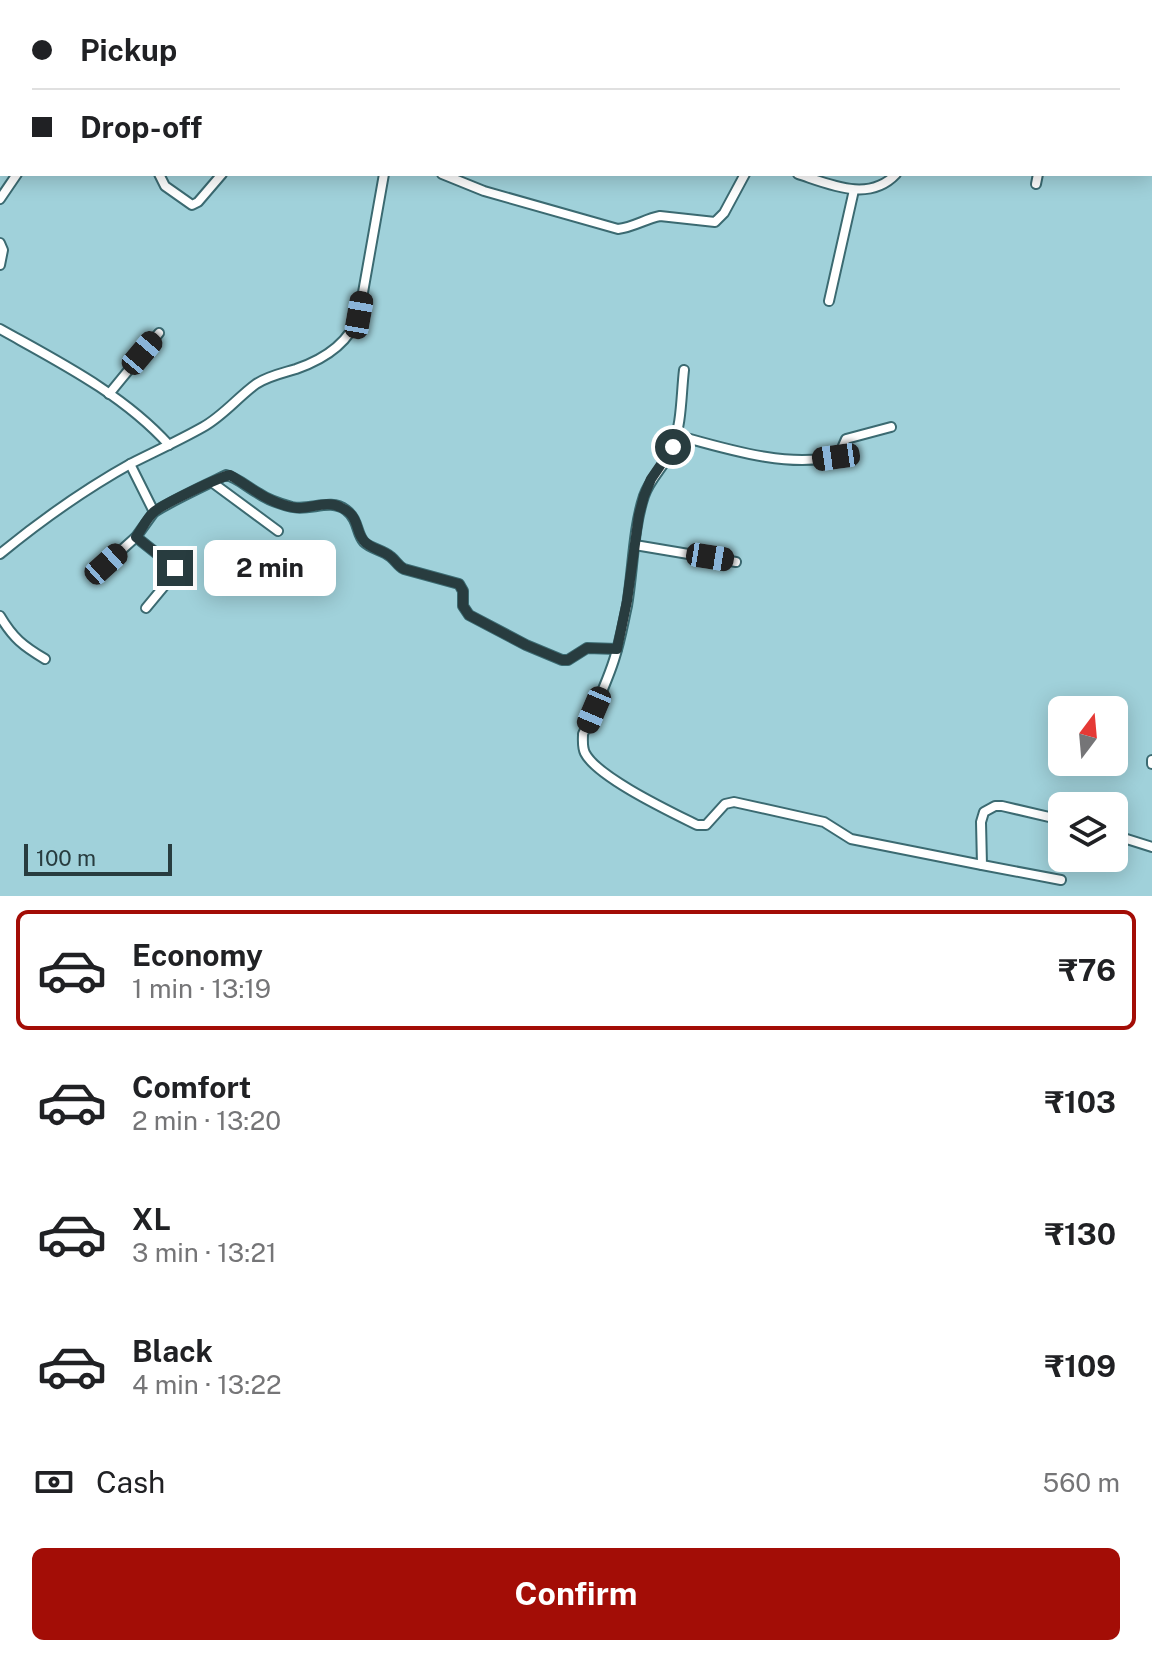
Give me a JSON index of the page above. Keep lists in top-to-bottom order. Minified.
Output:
{"scale_bar":"100 m","north":"top","page":{"banner":["Pickup","Drop-off"],"bubble":"2 min","scale":"100 m","list":[{"name":"Economy","note":"1 min · 13:19","value":"₹76"},{"name":"Comfort","note":"2 min · 13:20","value":"₹103"},{"name":"XL","note":"3 min · 13:21","value":"₹130"},{"name":"Black","note":"4 min · 13:22","value":"₹109"}],"pay":["Cash","560 m"],"buttons":"Confirm"}}
